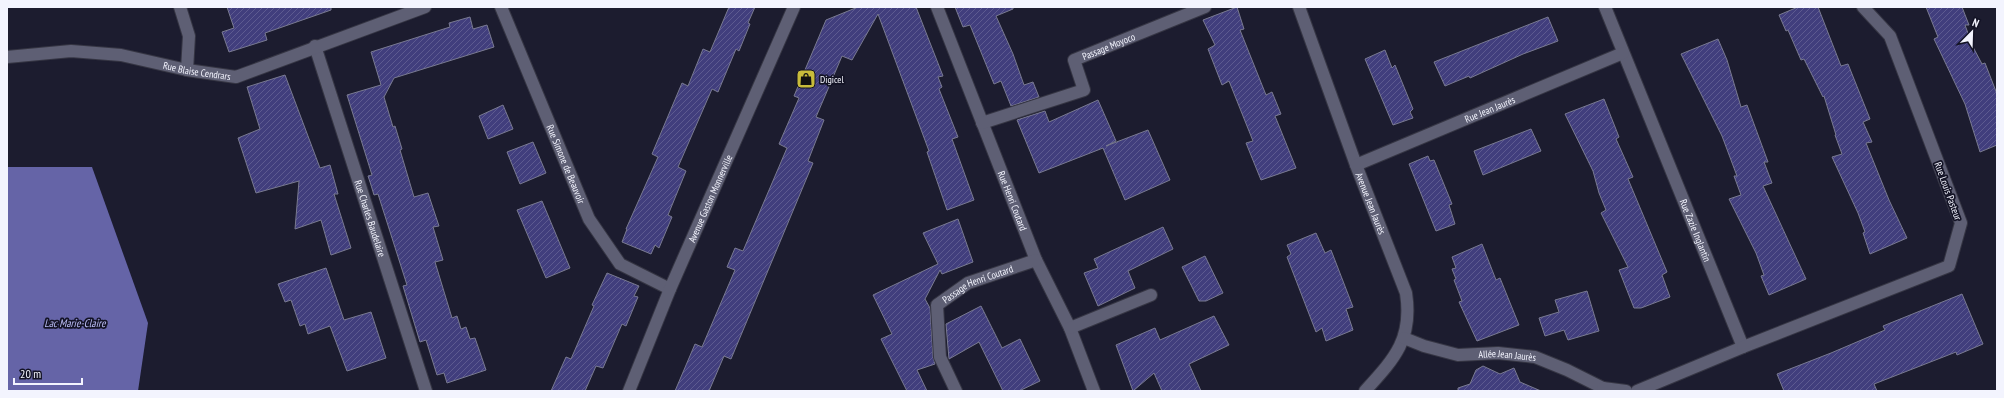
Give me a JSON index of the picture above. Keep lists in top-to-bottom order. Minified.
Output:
{"streets":{"street":["Passage Moyoco","Rue Blaise Cendrars","Rue Jean Jaurès","Rue Simone de Beauvoir","Rue Louis Pasteur","Avenue Gaston Monnerville","Rue Henri Coutard","Avenue Jean Jaurès","Rue Charles Baudelaire","Rue Zazie Inglantin","Passage Henri Coutard","Allée Jean Jaurès"]},"crossings":[["Passage Moyoco","Rue Henri Coutard"],["Rue Blaise Cendrars","Rue Charles Baudelaire"],["Rue Jean Jaurès","Avenue Jean Jaurès"],["Rue Jean Jaurès","Rue Zazie Inglantin"],["Rue Simone de Beauvoir","Avenue Gaston Monnerville"],["Rue Louis Pasteur","Rue Zazie Inglantin"],["Rue Henri Coutard","Passage Henri Coutard"],["Avenue Jean Jaurès","Allée Jean Jaurès"]],"water":["Lac Marie-Claire"],"places":{"shop":["Digicel"]},"scale_bar":"20 m","north":"top right"}
